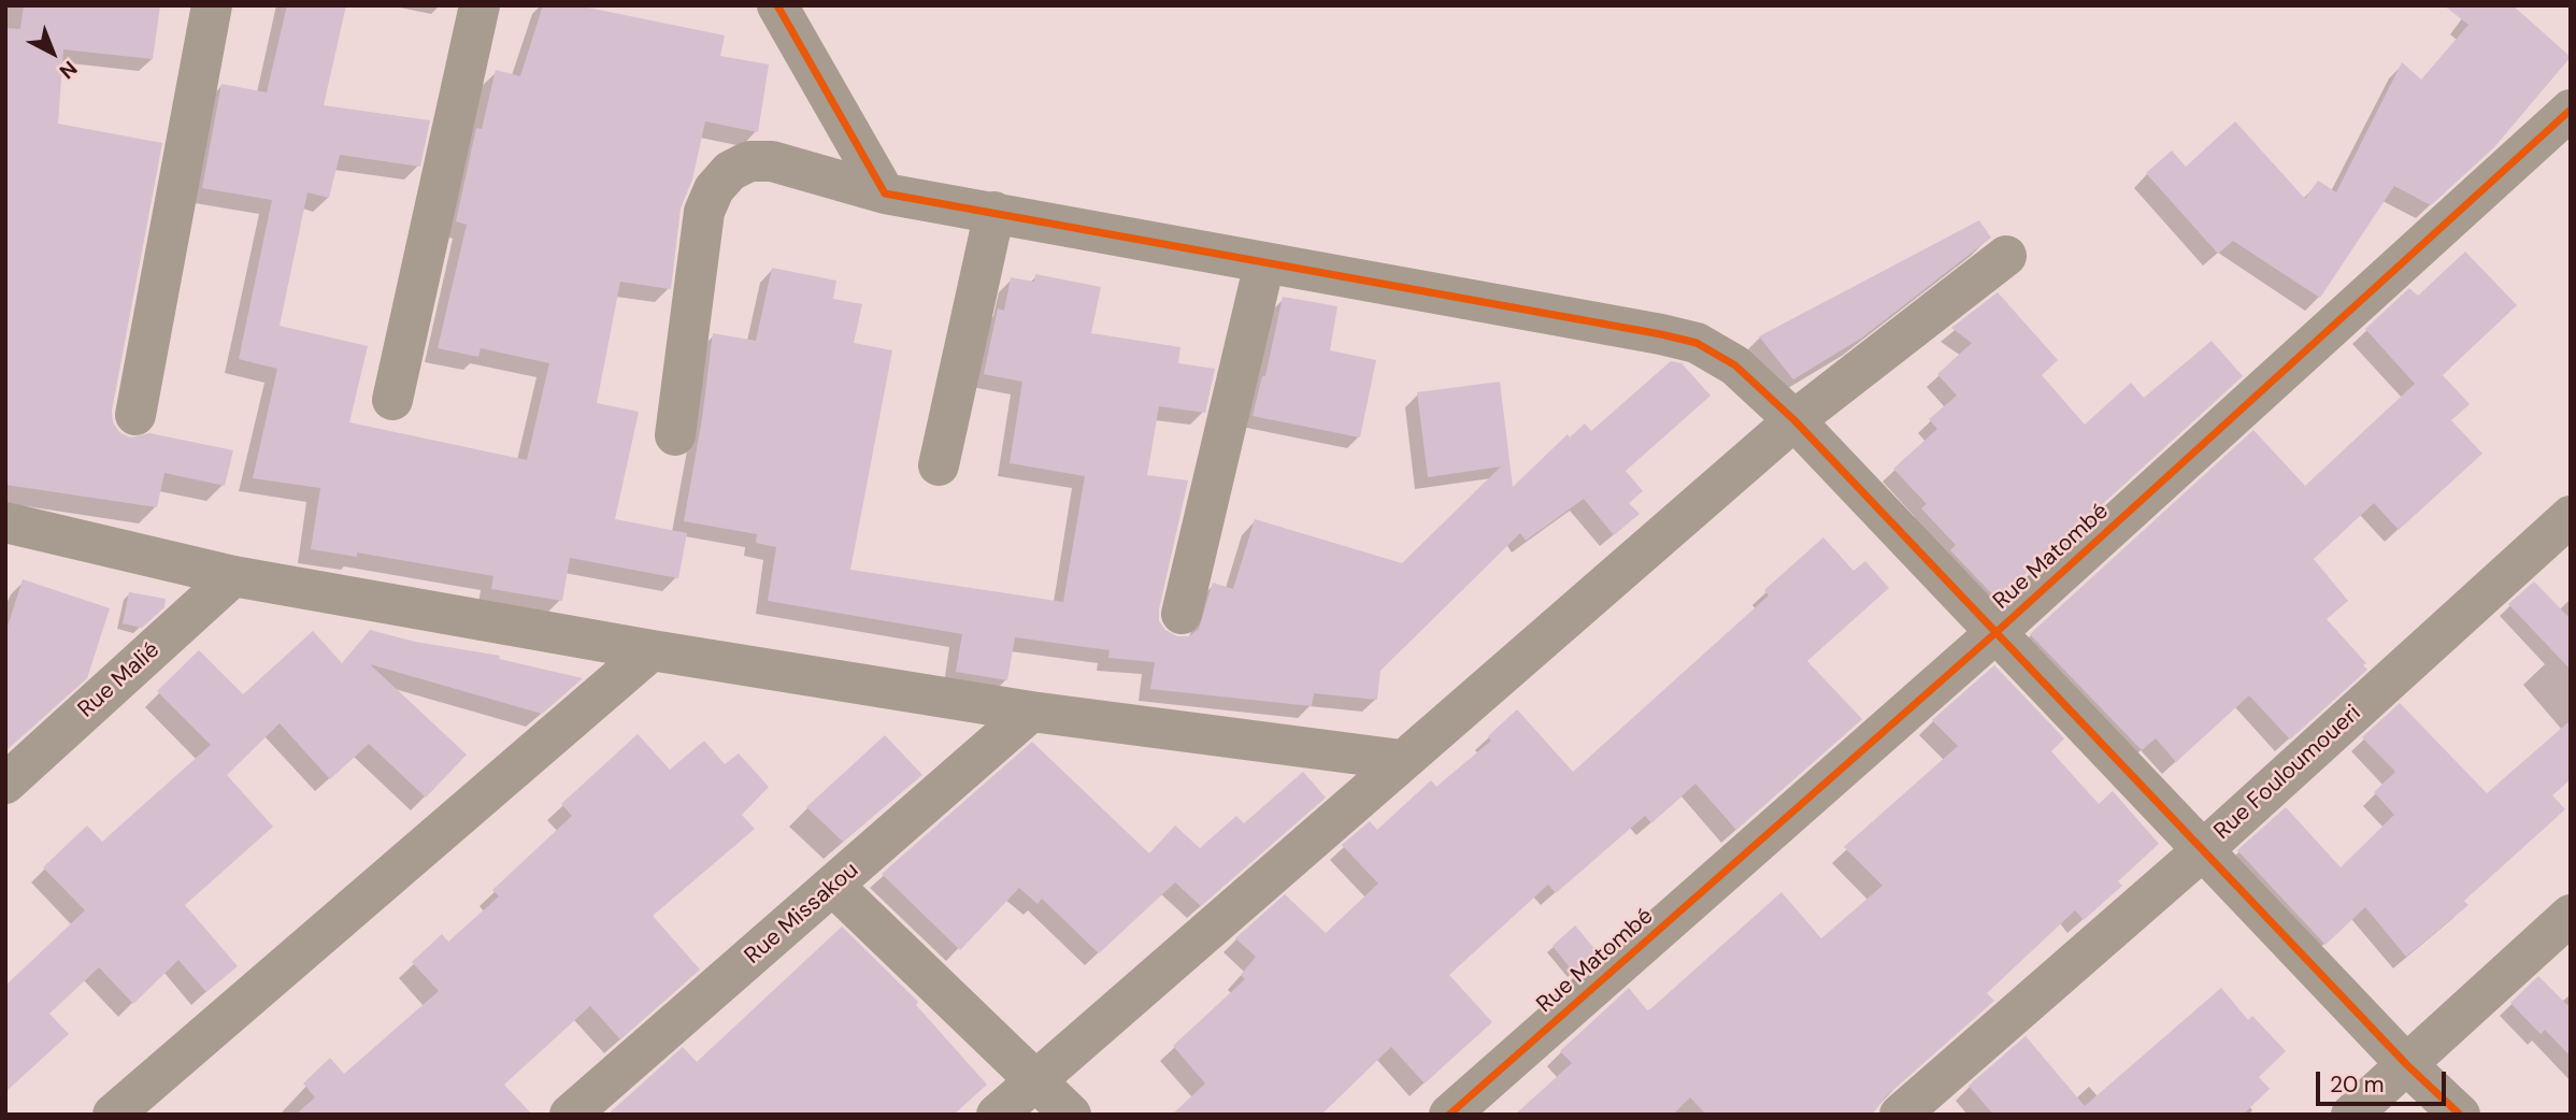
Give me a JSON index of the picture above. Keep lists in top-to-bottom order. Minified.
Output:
{"streets":{"street":["Rue Matombé","Rue Malié","Rue Fouloumoueri","Rue Missakou"]},"scale_bar":"20 m","north":"bottom right"}
